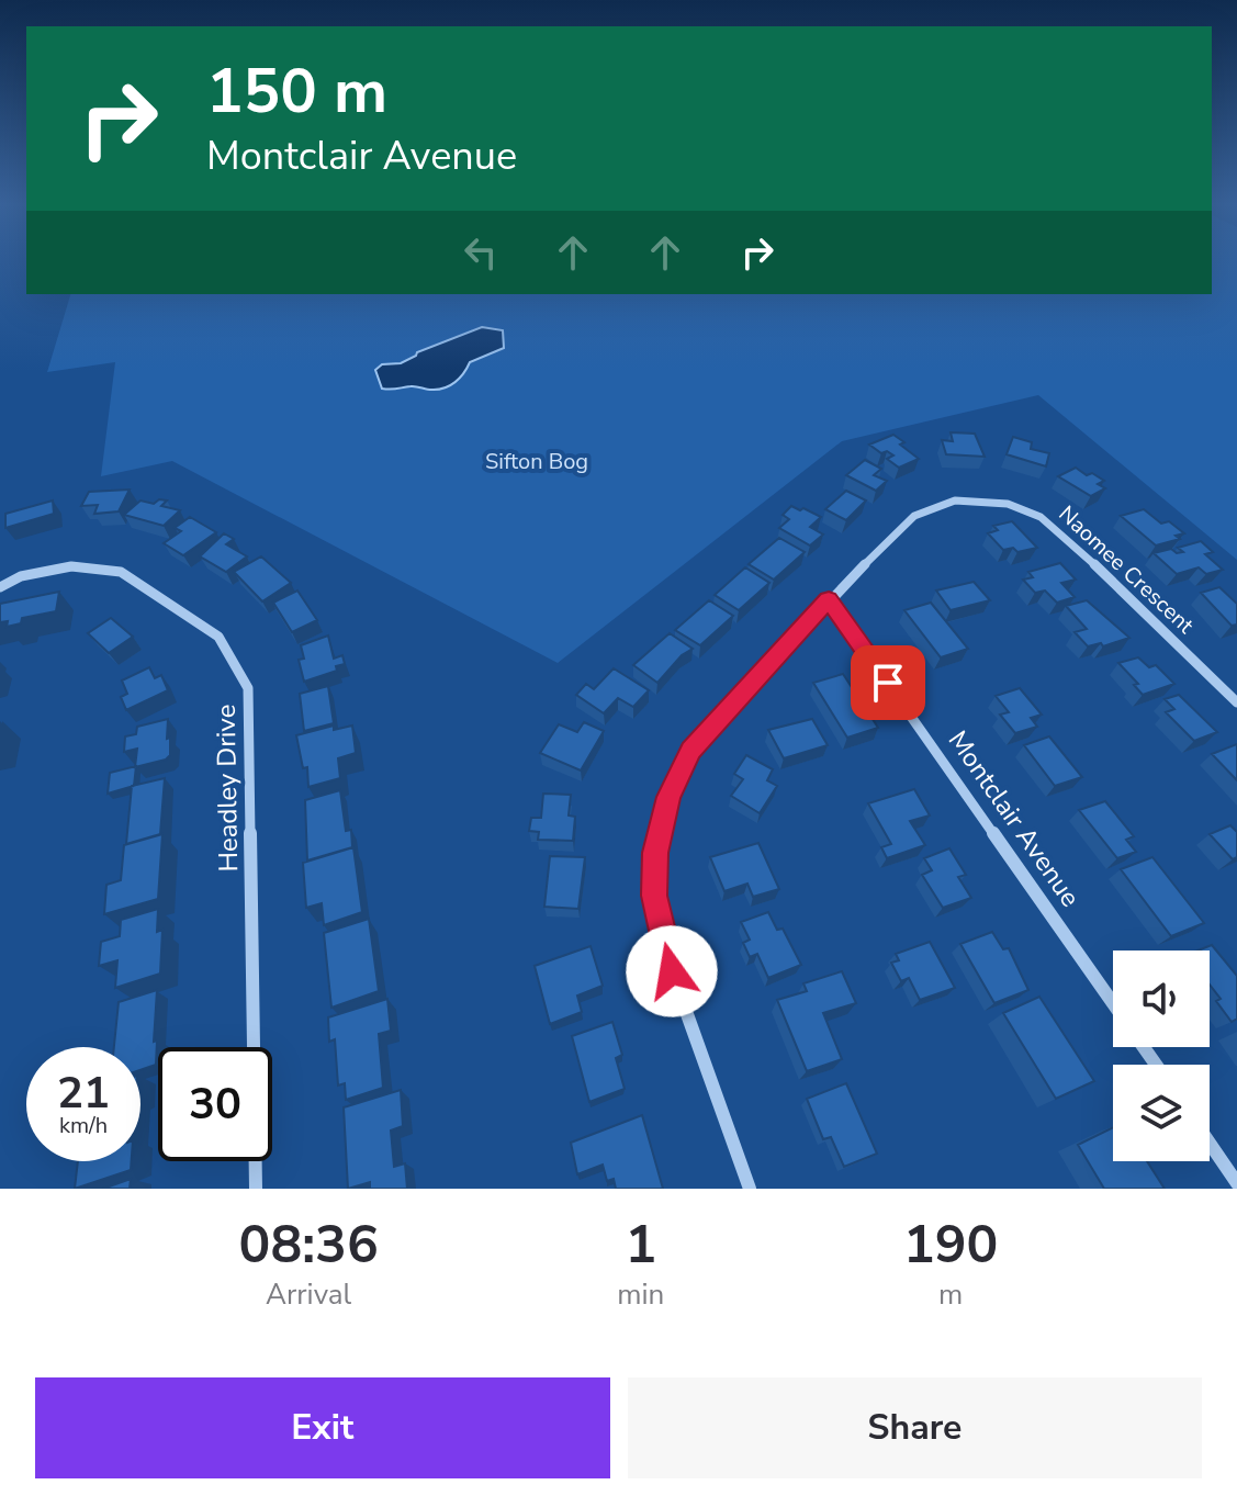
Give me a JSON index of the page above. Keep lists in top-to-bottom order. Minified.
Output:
{"streets":{"street":["Naomee Crescent","Headley Drive","Montclair Avenue"]},"crossings":[["Naomee Crescent","Montclair Avenue"]],"parks":["Sifton Bog"],"page":{"turn":["150 m","Montclair Avenue"],"speed":"21 km/h","limit":"30","eta":["08:36","Arrival","1","min","190","m"],"buttons":["Exit","Share"]}}
